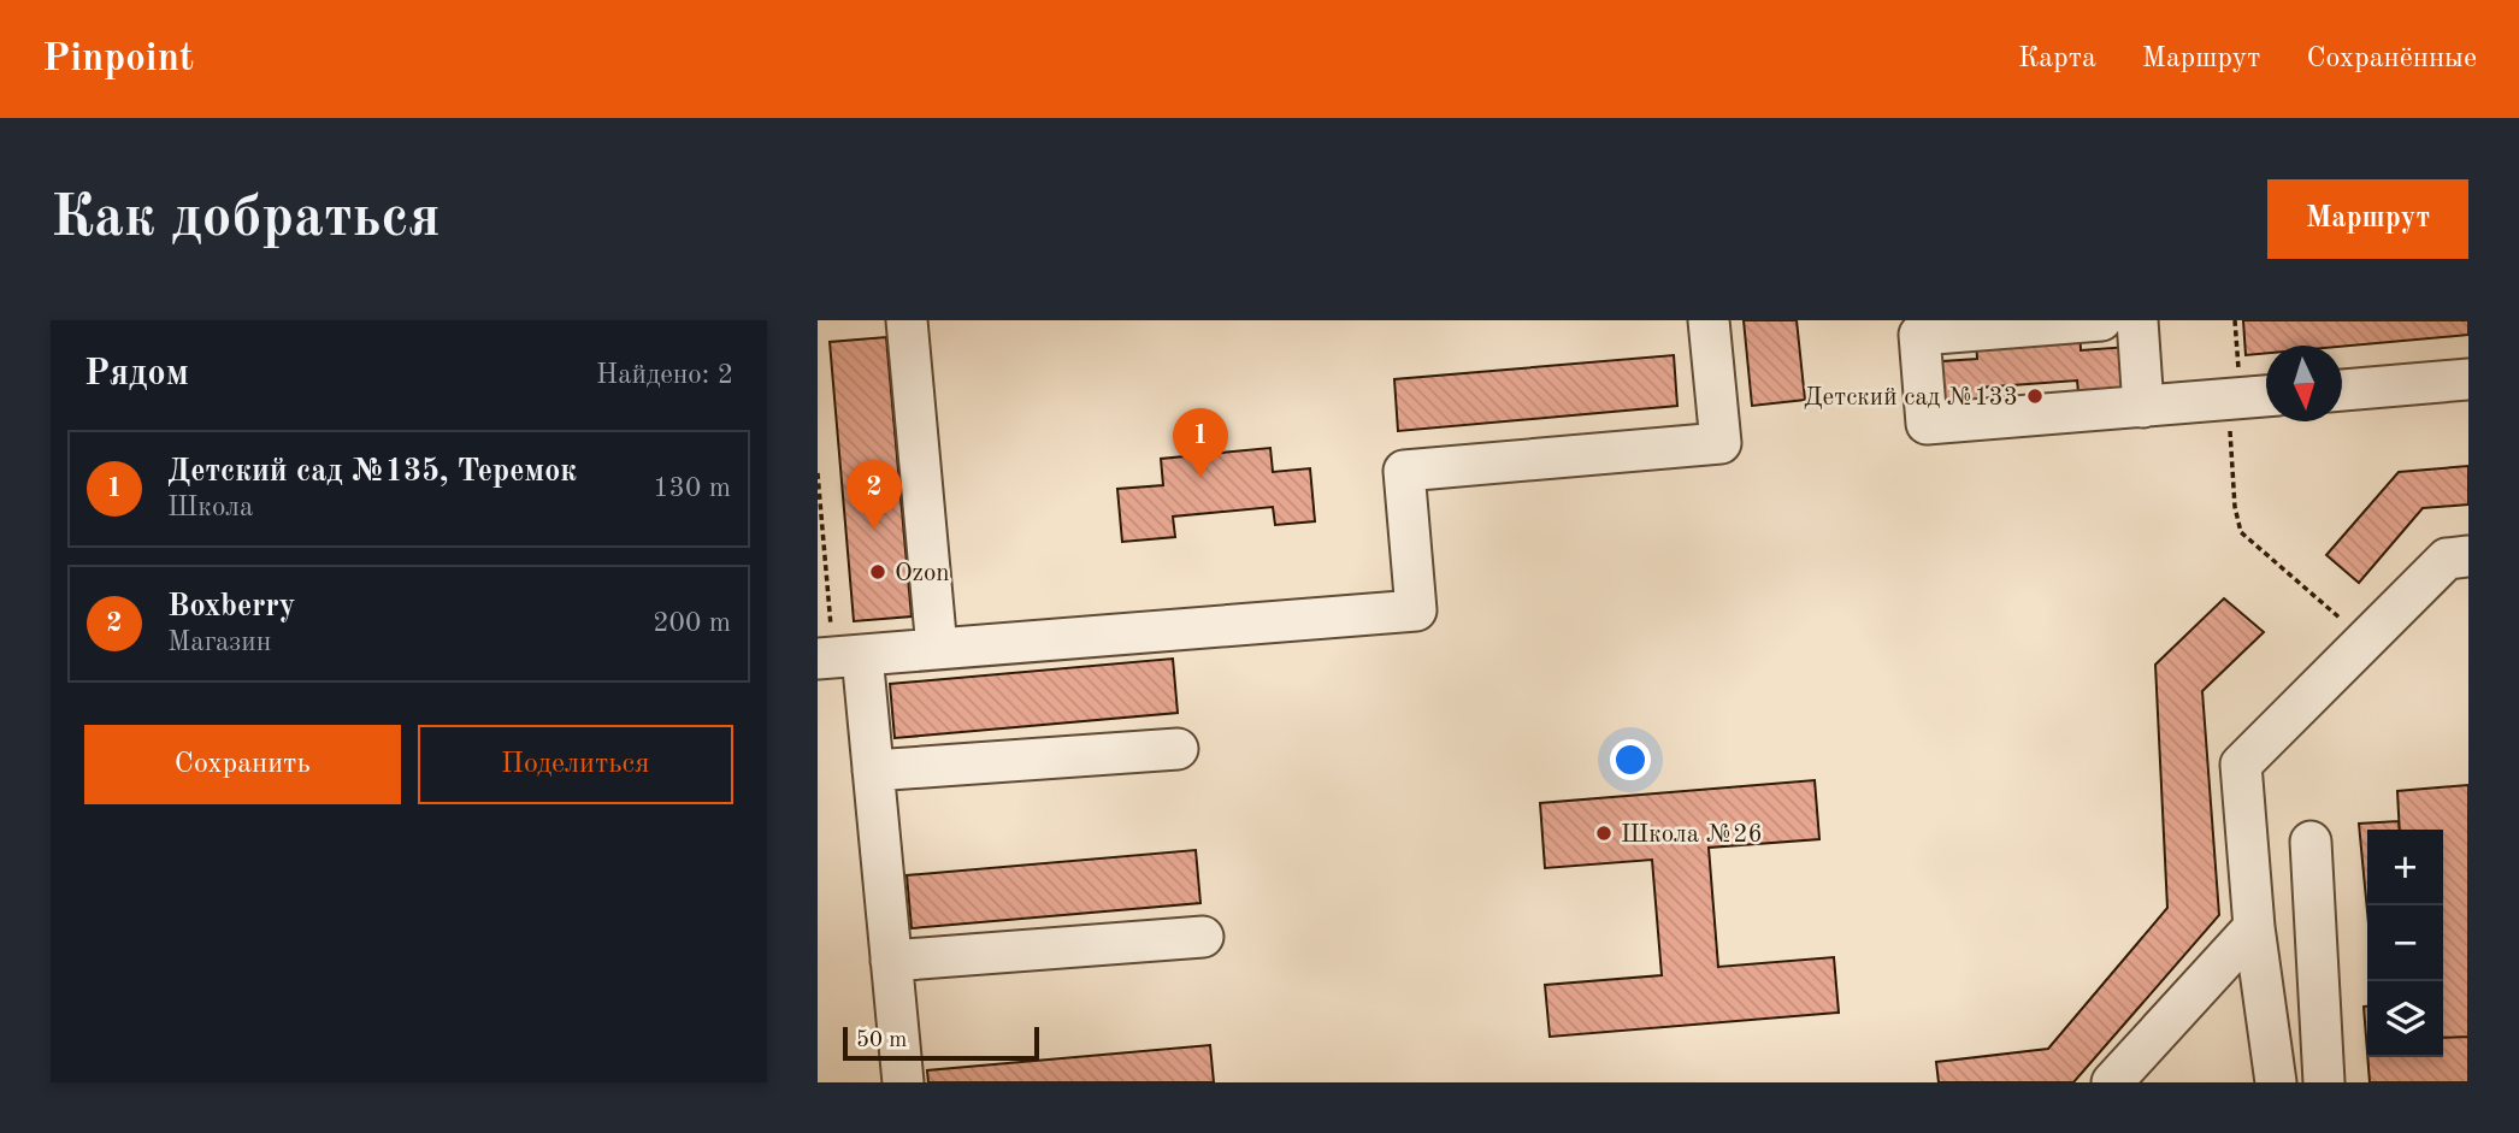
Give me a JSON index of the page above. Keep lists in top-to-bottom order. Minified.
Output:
{"places":["Детский сад №133","Ozon","Школа №26"],"scale_bar":"50 m","north":"bottom","page":{"header":"Pinpoint","nav":["Карта","Маршрут","Сохранённые"],"buttons":["Маршрут",["Сохранить","Поделиться"]],"title":"Как добраться","heading":["Рядом","Найдено: 2"],"pins":["1","2"],"list":[{"mark":"1","name":"Детский сад №135, Теремок","note":"Школа","value":"130 m"},{"mark":"2","name":"Boxberry","note":"Магазин","value":"200 m"}],"map_buttons":["+","−"],"scale":"50 m"}}
